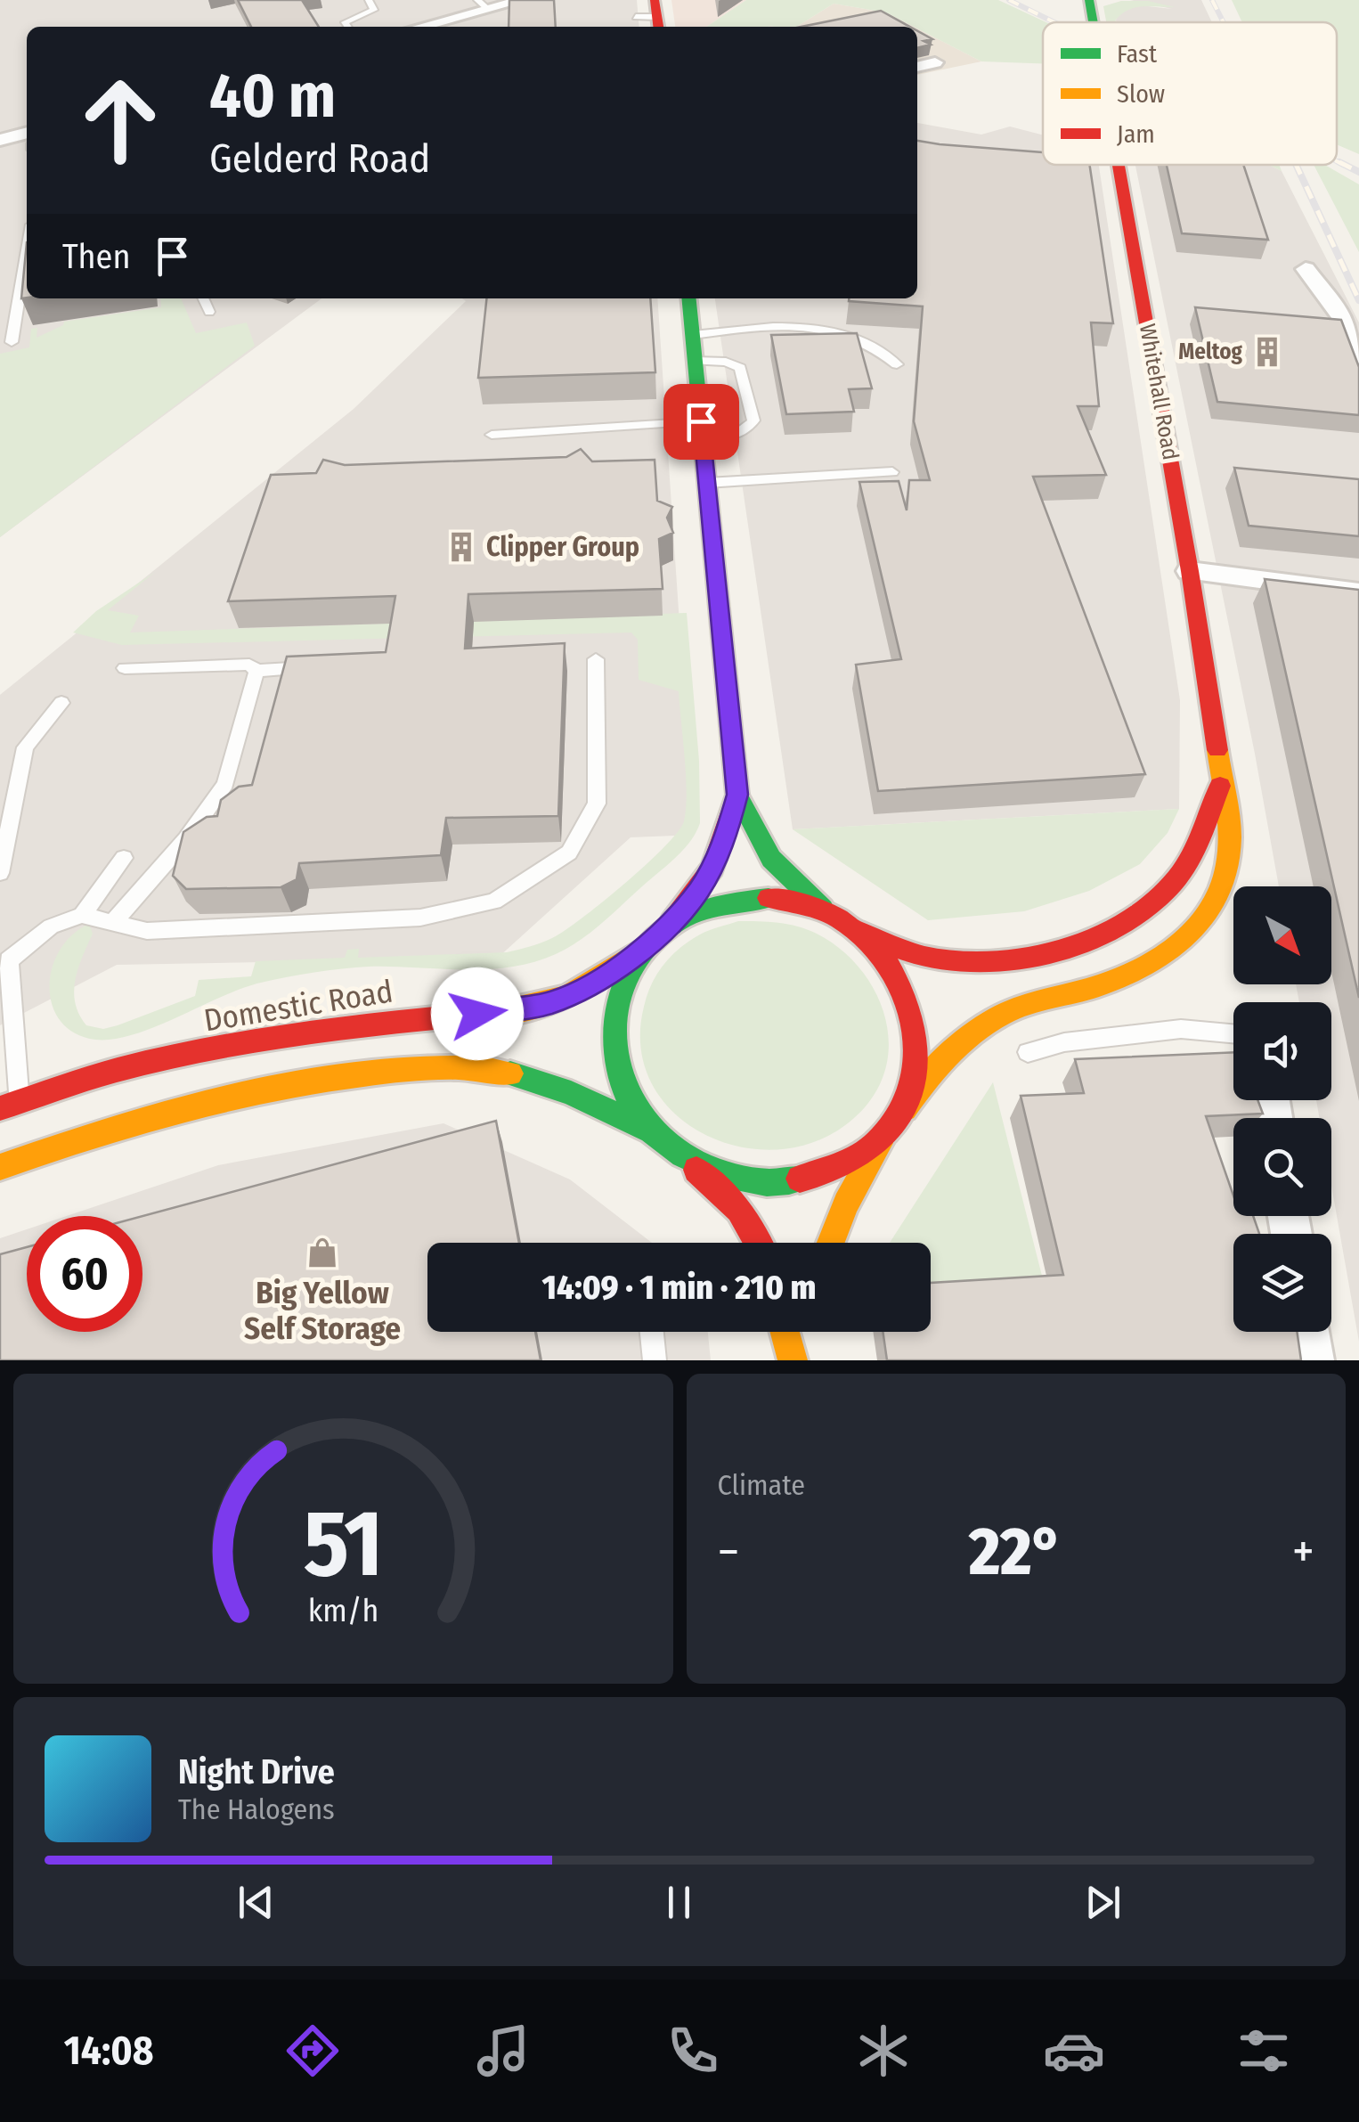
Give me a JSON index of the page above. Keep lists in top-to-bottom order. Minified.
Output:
{"streets":{"main road":["Whitehall Road","Domestic Road"]},"crossings":[["Whitehall Road","Domestic Road"]],"places":{"building":["Meltog","Clipper Group"],"shop":["Big Yellow Self Storage"]},"legend":["Fast","Slow","Jam"],"north":"bottom right","page":{"turn":["40 m","Gelderd Road"],"then":"Then","limit":"60","trip":"14:09 · 1 min · 210 m","tile":"Climate","heat":["−","22°","+"],"song":["Night Drive","The Halogens"],"tabs":"14:08","gauge":["51","km/h"]}}
